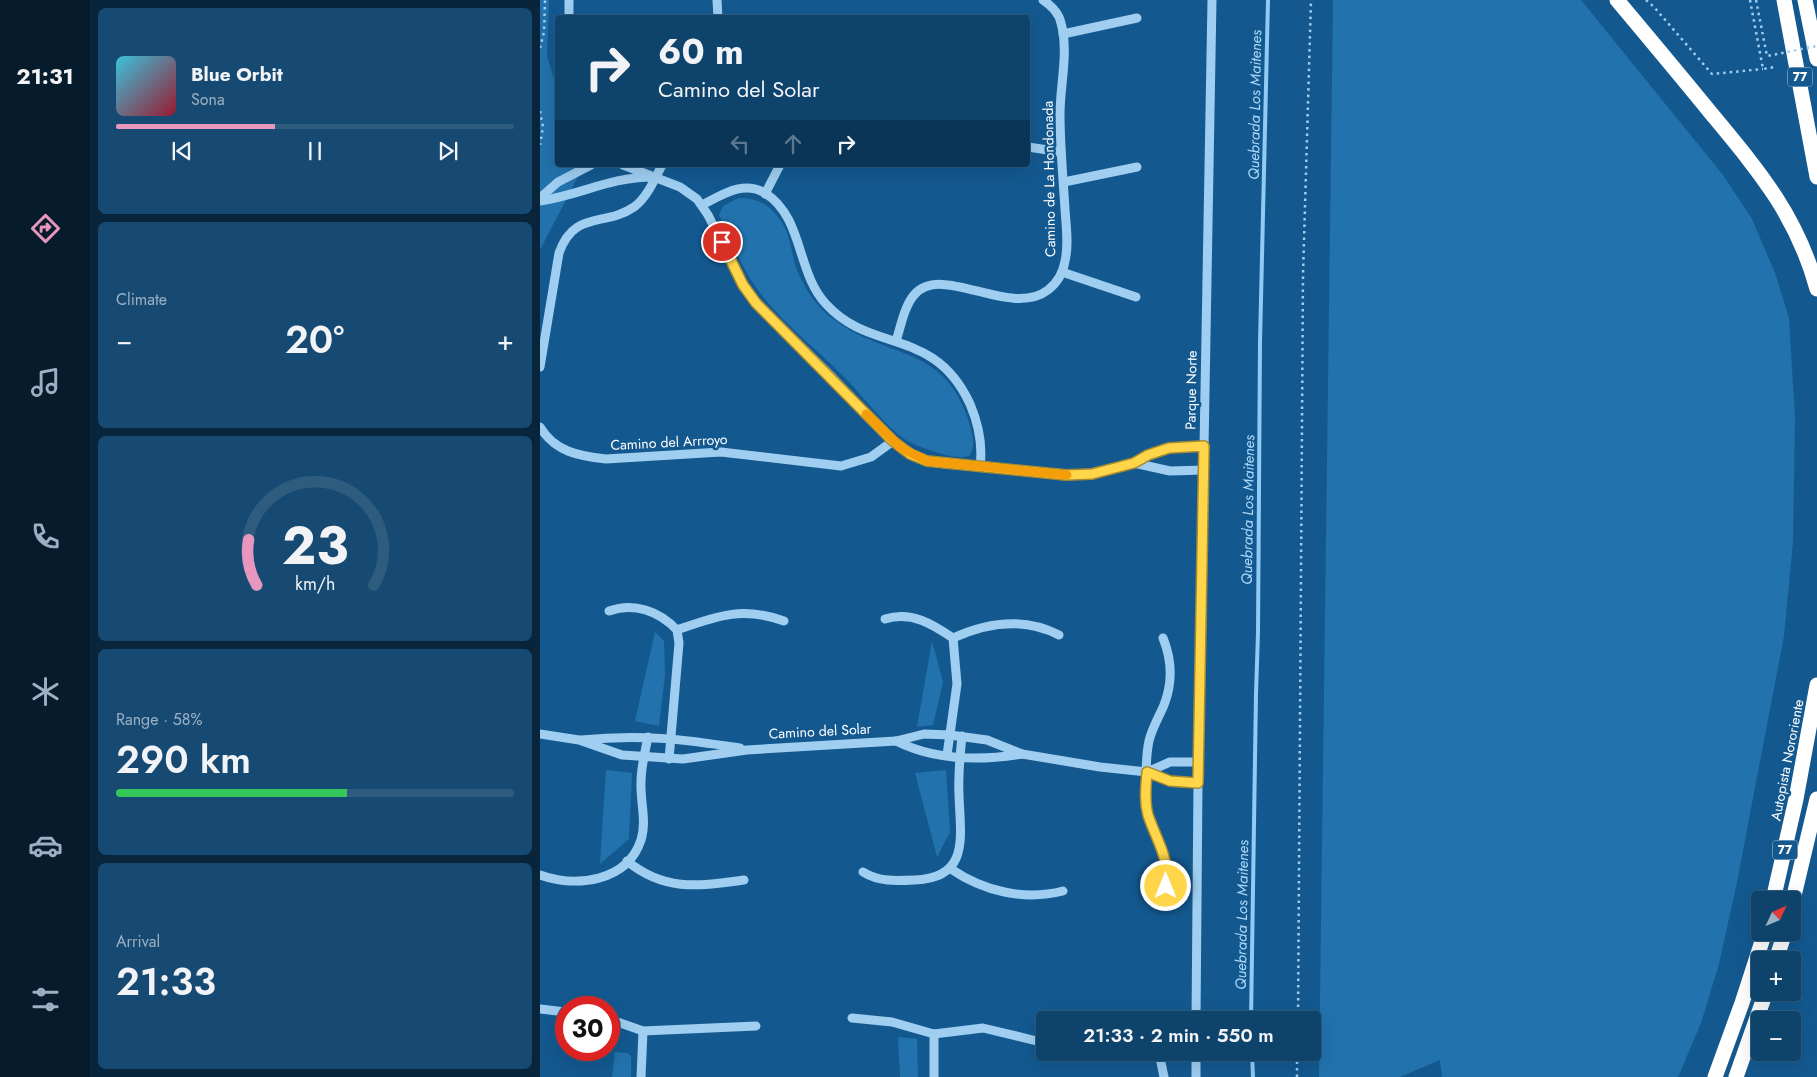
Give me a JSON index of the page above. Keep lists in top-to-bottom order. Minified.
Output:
{"streets":{"highway":["77","Autopista Nororiente"],"street":["Camino de La Hondonada","Parque Norte","Camino del Arrroyo","Camino del Solar"]},"crossings":[["Parque Norte","Camino del Solar"]],"water":["Quebrada Los Maitenes"],"north":"top right","page":{"tabs":"21:31","turn":["60 m","Camino del Solar"],"song":["Blue Orbit","Sona"],"tile":["Climate",["Range · 58%","290 km"],["Arrival","21:33"]],"heat":["−","20°","+"],"map_buttons":["+","−"],"limit":"30","trip":"21:33 · 2 min · 550 m","gauge":["23","km/h"]}}
